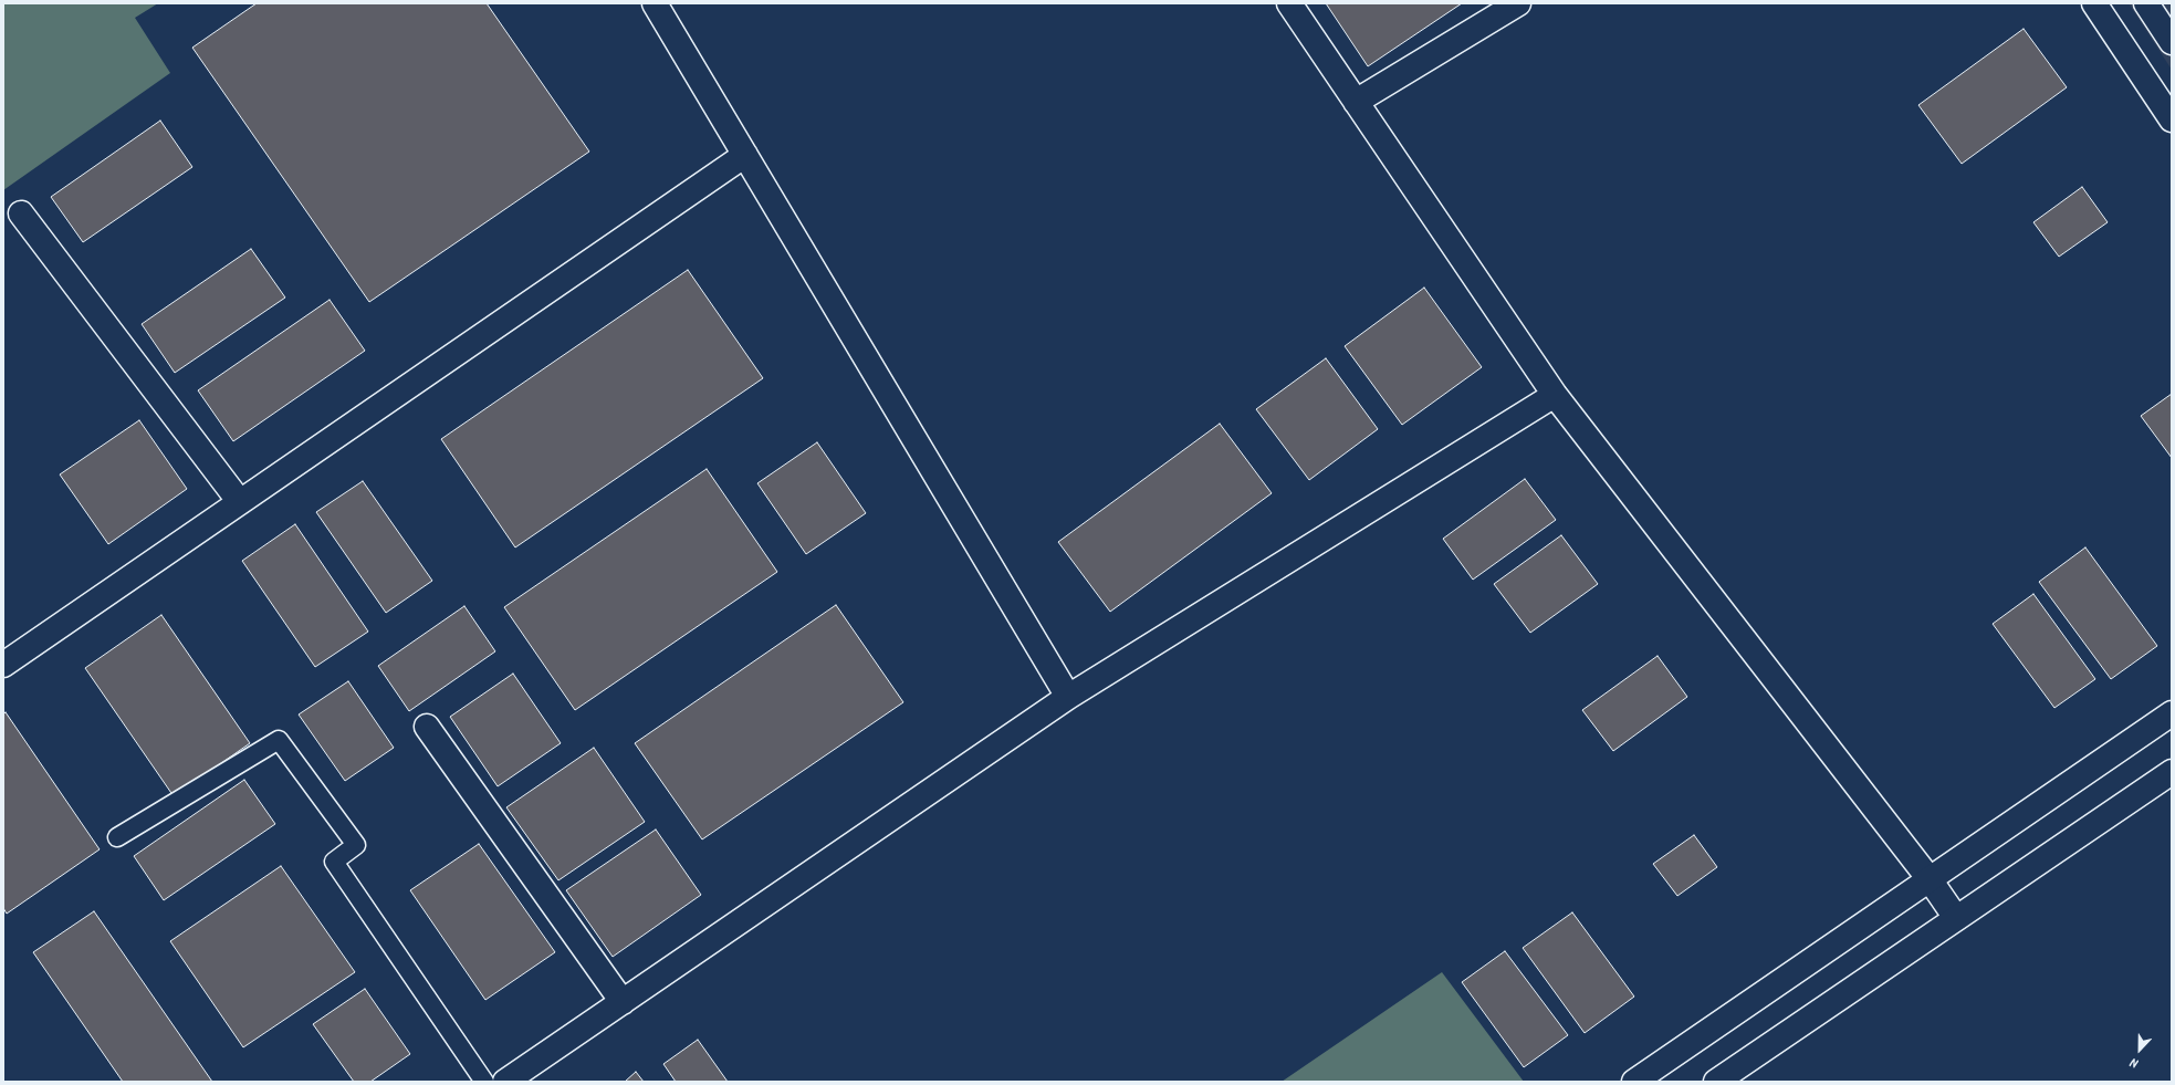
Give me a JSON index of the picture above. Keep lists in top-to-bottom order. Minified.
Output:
{"north":"bottom"}
